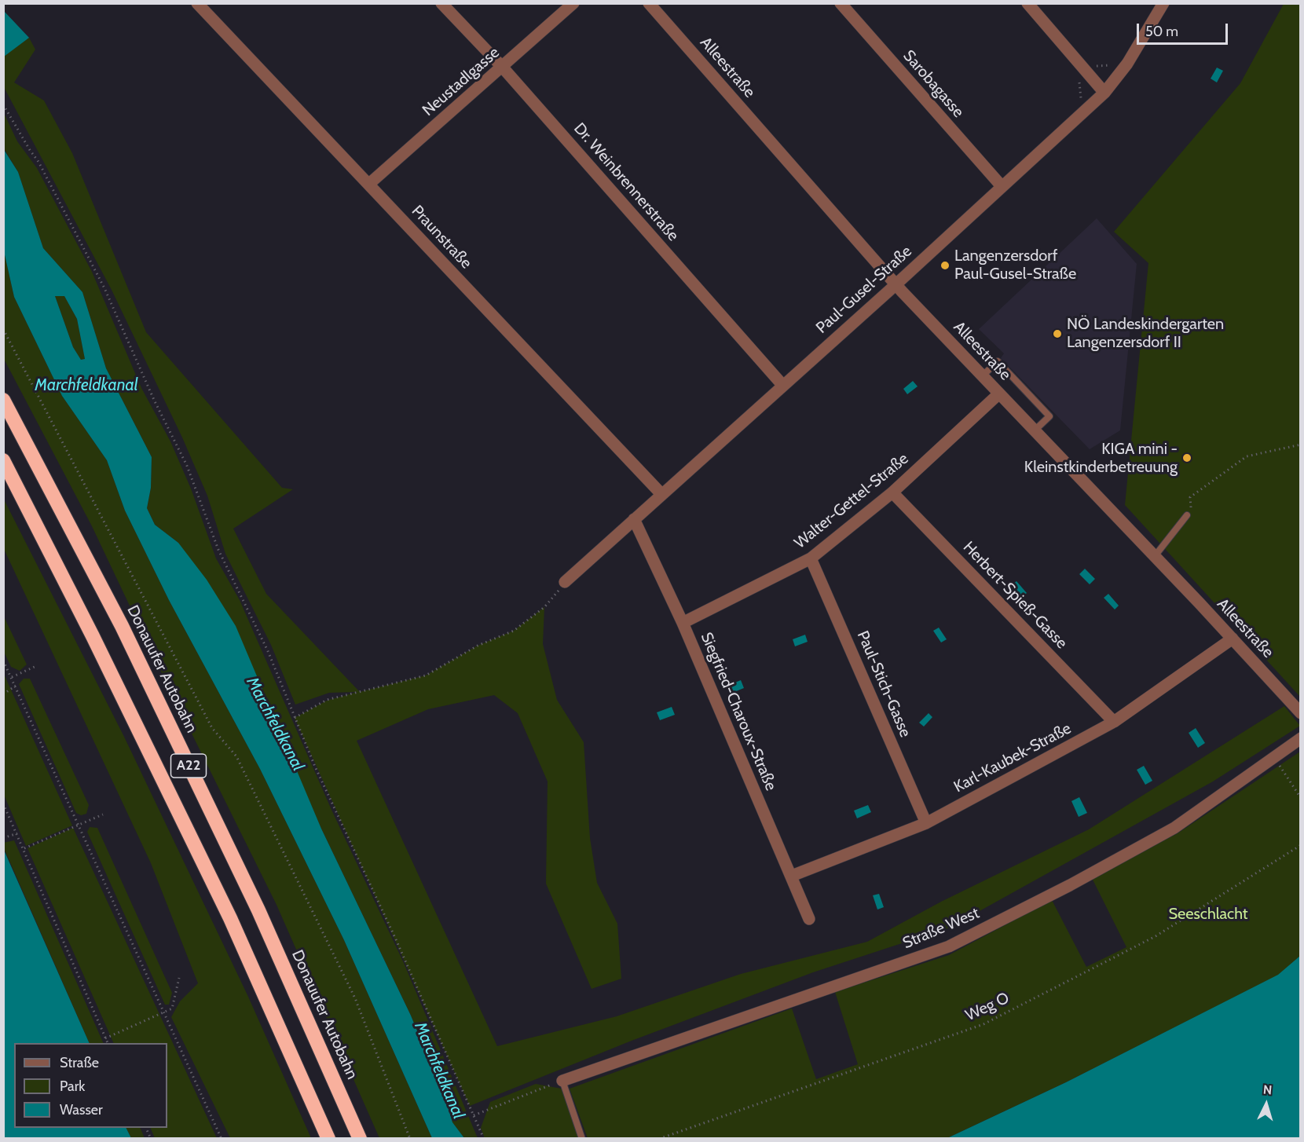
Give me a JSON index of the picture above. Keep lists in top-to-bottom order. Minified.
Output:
{"streets":{"highway":["Donauufer Autobahn","A22"],"street":["Alleestraße","Neustadlgasse","Sarobagasse","Dr. Weinbrennerstraße","Praunstraße","Paul-Gusel-Straße","Walter-Gettel-Straße","Herbert-Spieß-Gasse","Paul-Stich-Gasse","Siegfried-Charoux-Straße","Karl-Kaubek-Straße","Straße West"],"path":["Weg O"]},"crossings":[["Alleestraße","Paul-Gusel-Straße"],["Alleestraße","Walter-Gettel-Straße"],["Alleestraße","Karl-Kaubek-Straße"],["Neustadlgasse","Dr. Weinbrennerstraße"],["Neustadlgasse","Praunstraße"],["Sarobagasse","Paul-Gusel-Straße"],["Dr. Weinbrennerstraße","Paul-Gusel-Straße"],["Praunstraße","Paul-Gusel-Straße"],["Paul-Gusel-Straße","Siegfried-Charoux-Straße"],["Walter-Gettel-Straße","Herbert-Spieß-Gasse"],["Walter-Gettel-Straße","Paul-Stich-Gasse"],["Walter-Gettel-Straße","Siegfried-Charoux-Straße"],["Herbert-Spieß-Gasse","Karl-Kaubek-Straße"],["Paul-Stich-Gasse","Karl-Kaubek-Straße"],["Siegfried-Charoux-Straße","Karl-Kaubek-Straße"]],"water":["Marchfeldkanal"],"parks":["Seeschlacht"],"places":["Langenzersdorf Paul-Gusel-Straße","NÖ Landeskindergarten Langenzersdorf II","KIGA mini - Kleinstkinderbetreuung"],"legend":["Straße","Park","Wasser"],"scale_bar":"50 m","north":"top"}
